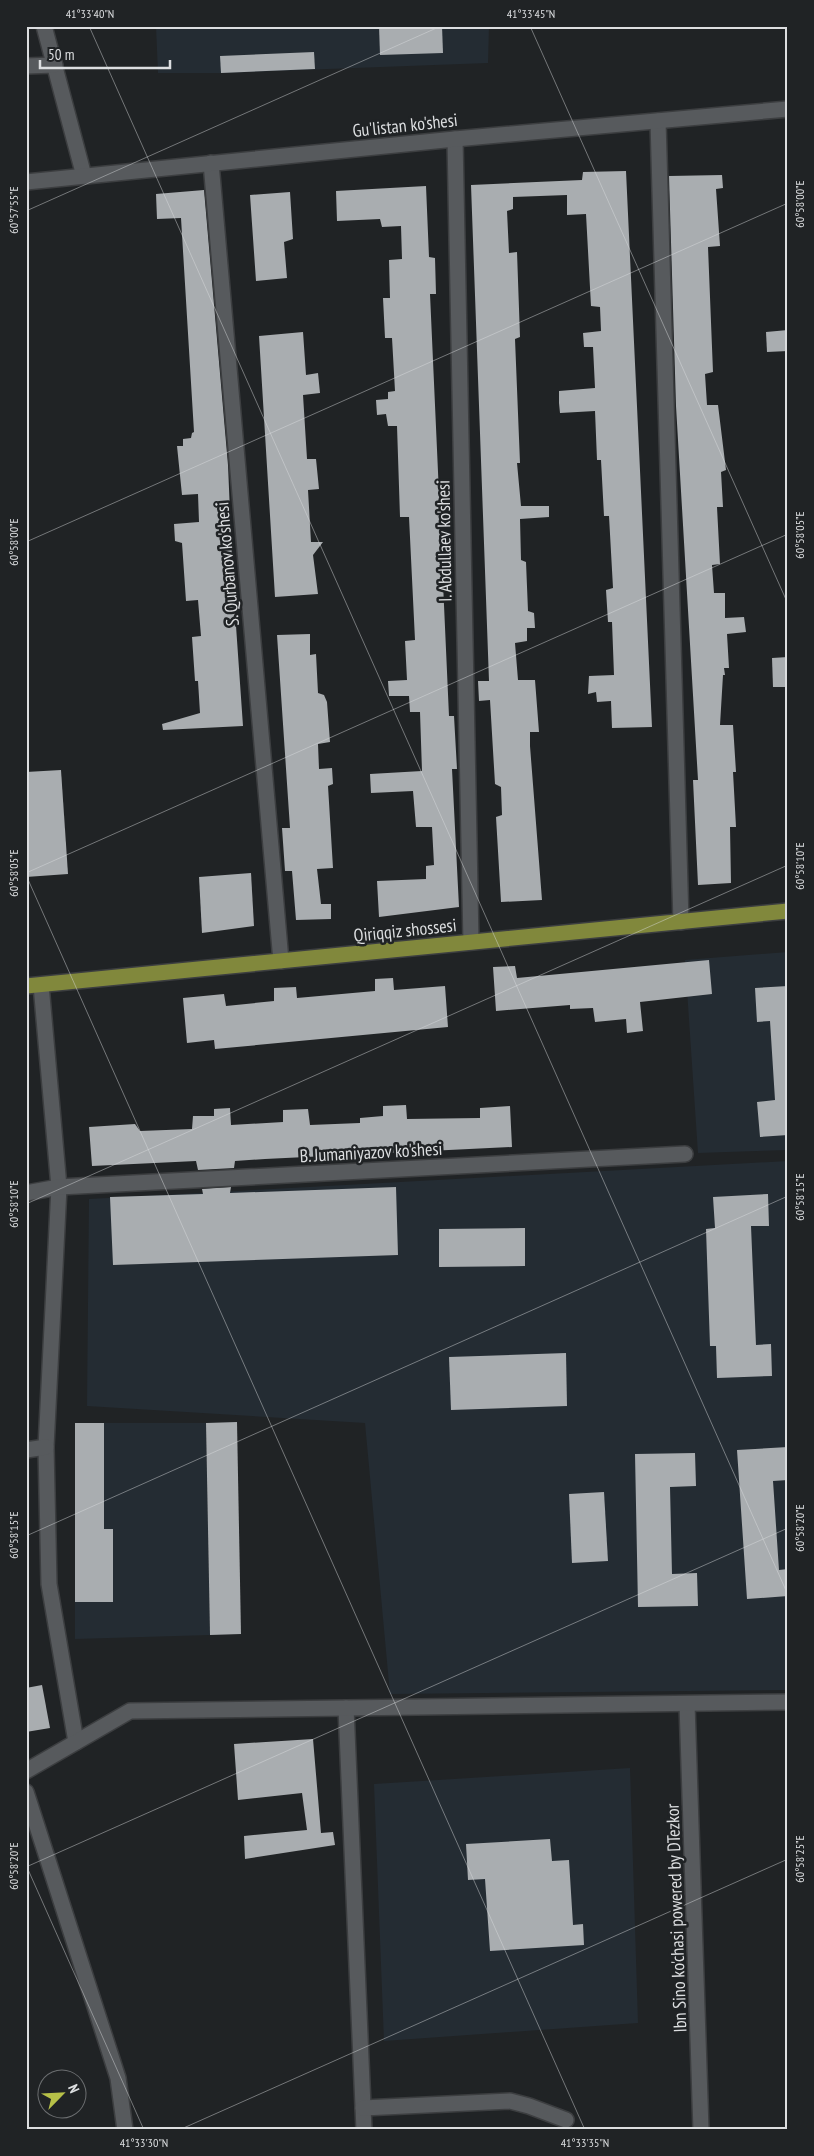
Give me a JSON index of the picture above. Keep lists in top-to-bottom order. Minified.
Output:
{"streets":{"main road":["Qiriqqiz shossesi"],"street":["Gu'listan ko'shesi","I. Abdullaev ko'shesi","S. Qurbanov ko'shesi","B. Jumaniyazov ko'shesi","Ibn Sino ko'chasi powered by DTezkor"]},"crossings":[["Gu'listan ko'shesi","I. Abdullaev ko'shesi"],["Gu'listan ko'shesi","S. Qurbanov ko'shesi"],["I. Abdullaev ko'shesi","Qiriqqiz shossesi"],["S. Qurbanov ko'shesi","Qiriqqiz shossesi"]],"scale_bar":"50 m","north":"top right","coordinates":["41°33'40\"N","41°33'45\"N","60°58'00\"E","60°57'55\"E","60°58'05\"E","60°58'10\"E","60°58'15\"E","60°58'20\"E","60°58'25\"E","41°33'30\"N","41°33'35\"N"]}
